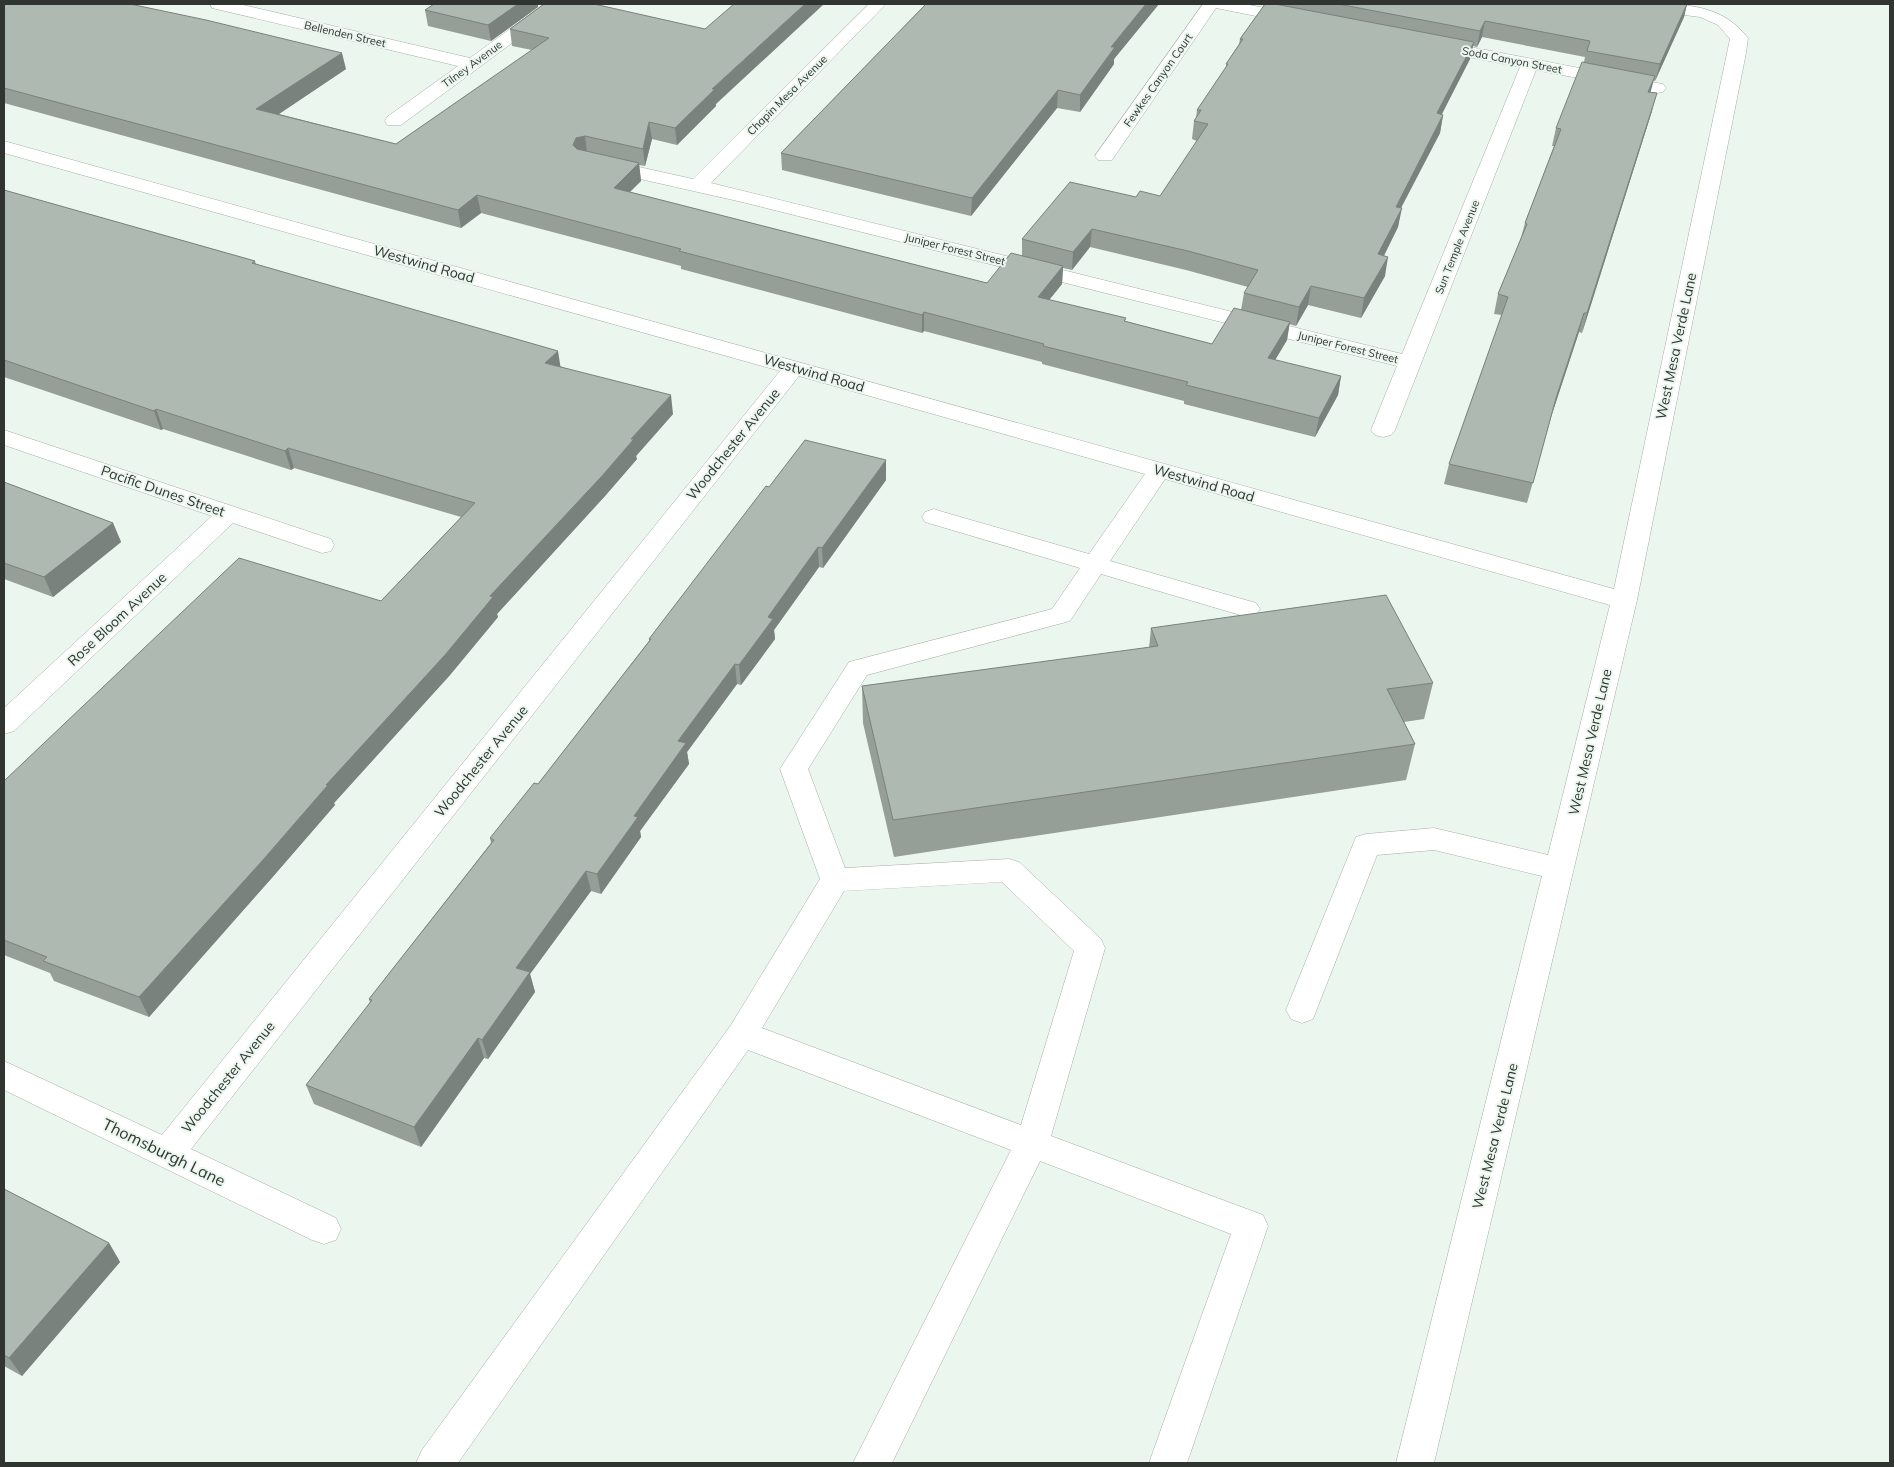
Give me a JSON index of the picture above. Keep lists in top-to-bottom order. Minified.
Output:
{"streets":{"street":["Bellenden Street","Soda Canyon Street","Tilney Avenue","Fewkes Canyon Court","Chapin Mesa Avenue","Sun Temple Avenue","Juniper Forest Street","Westwind Road","West Mesa Verde Lane","Woodchester Avenue","Pacific Dunes Street","Rose Bloom Avenue","Thomsburgh Lane"]},"crossings":[["Bellenden Street","Tilney Avenue"],["Soda Canyon Street","Sun Temple Avenue"],["Chapin Mesa Avenue","Juniper Forest Street"],["Sun Temple Avenue","Juniper Forest Street"],["Westwind Road","West Mesa Verde Lane"],["Westwind Road","Woodchester Avenue"],["Woodchester Avenue","Thomsburgh Lane"],["Pacific Dunes Street","Rose Bloom Avenue"]]}
